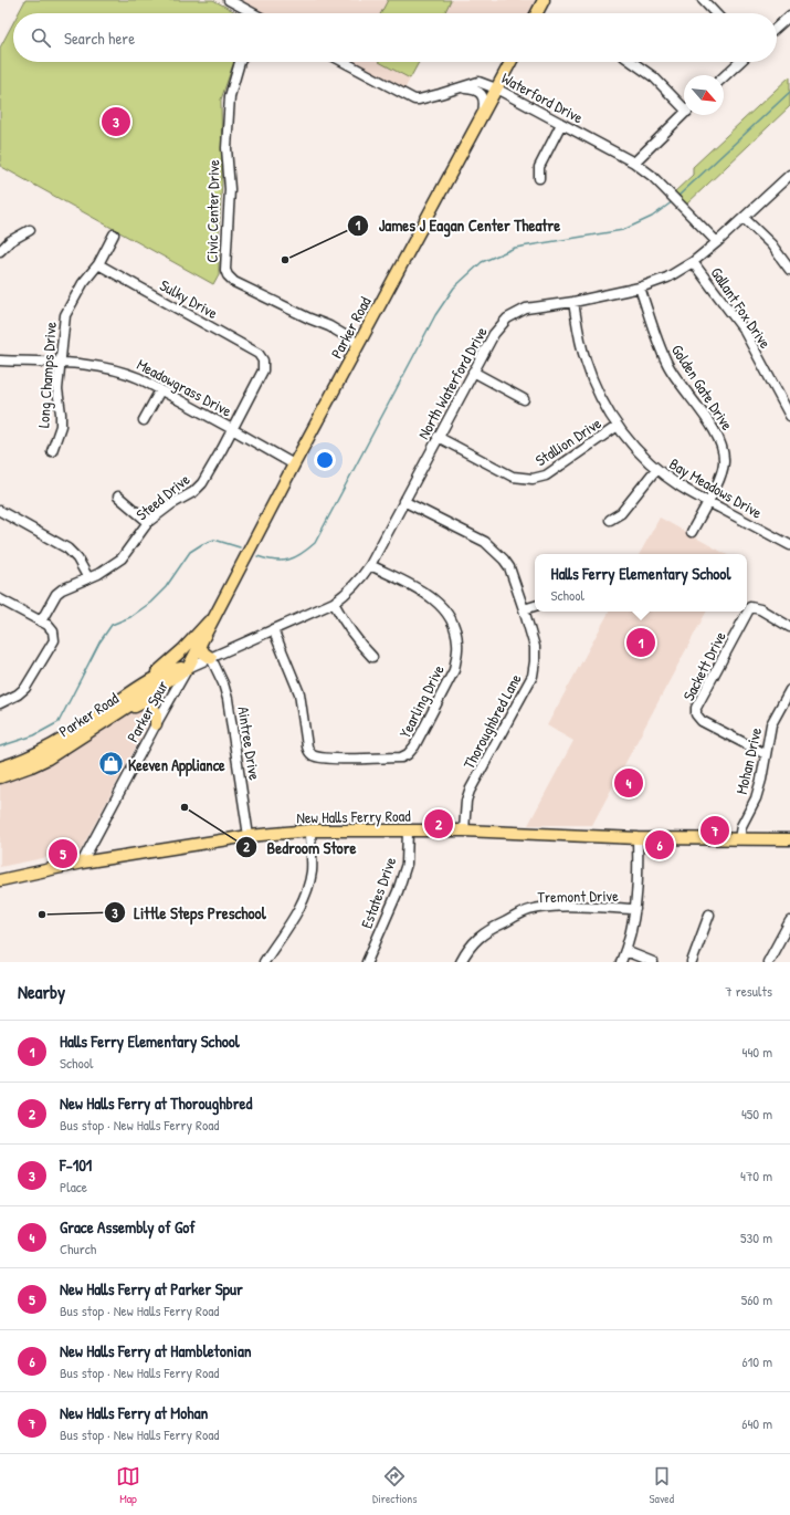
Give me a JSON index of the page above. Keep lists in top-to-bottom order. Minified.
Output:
{"streets":{"main road":["Parker Road","New Halls Ferry Road"],"street":["Waterford Drive","Civic Center Drive","Sulky Drive","Gallant Fox Drive","Long Champs Drive","North Waterford Drive","Meadowgrass Drive","Golden Gate Drive","Stallion Drive","Bay Meadows Drive","Steed Drive","Sackett Drive","Yearling Drive","Parker Spur","Thoroughbred Lane","Aintree Drive","Mohan Drive","Estates Drive","Tremont Drive"]},"crossings":[["Waterford Drive","Parker Road"],["Waterford Drive","North Waterford Drive"],["Civic Center Drive","Parker Road"],["Sulky Drive","Long Champs Drive"],["Sulky Drive","Steed Drive"],["Gallant Fox Drive","North Waterford Drive"],["Parker Road","North Waterford Drive"],["Parker Road","Meadowgrass Drive"],["Parker Road","Parker Spur"],["Long Champs Drive","Meadowgrass Drive"],["North Waterford Drive","Golden Gate Drive"],["North Waterford Drive","Stallion Drive"],["North Waterford Drive","Bay Meadows Drive"],["North Waterford Drive","Yearling Drive"],["North Waterford Drive","Parker Spur"],["North Waterford Drive","Thoroughbred Lane"],["North Waterford Drive","Aintree Drive"],["Meadowgrass Drive","Steed Drive"],["Golden Gate Drive","Bay Meadows Drive"],["Stallion Drive","Bay Meadows Drive"],["Sackett Drive","Mohan Drive"],["Parker Spur","New Halls Ferry Road"],["Thoroughbred Lane","New Halls Ferry Road"],["Aintree Drive","New Halls Ferry Road"],["Mohan Drive","New Halls Ferry Road"],["New Halls Ferry Road","Estates Drive"]],"places":{"other":["James J Eagan Center Theatre","Bedroom Store","Little Steps Preschool"],"shop":["Keeven Appliance"]},"north":"bottom right","page":{"search":"Search here","pins":["3","1","4","2","7","6","5"],"popup":["Halls Ferry Elementary School","School"],"heading":["Nearby","7 results"],"list":[{"mark":"1","name":"Halls Ferry Elementary School","note":"School","value":"440 m"},{"mark":"2","name":"New Halls Ferry at Thoroughbred","note":"Bus stop · New Halls Ferry Road","value":"450 m"},{"mark":"3","name":"F-101","note":"Place","value":"470 m"},{"mark":"4","name":"Grace Assembly of Gof","note":"Church","value":"530 m"},{"mark":"5","name":"New Halls Ferry at Parker Spur","note":"Bus stop · New Halls Ferry Road","value":"560 m"},{"mark":"6","name":"New Halls Ferry at Hambletonian","note":"Bus stop · New Halls Ferry Road","value":"610 m"},{"mark":"7","name":"New Halls Ferry at Mohan","note":"Bus stop · New Halls Ferry Road","value":"640 m"}],"nav":["Map","Directions","Saved"]}}
